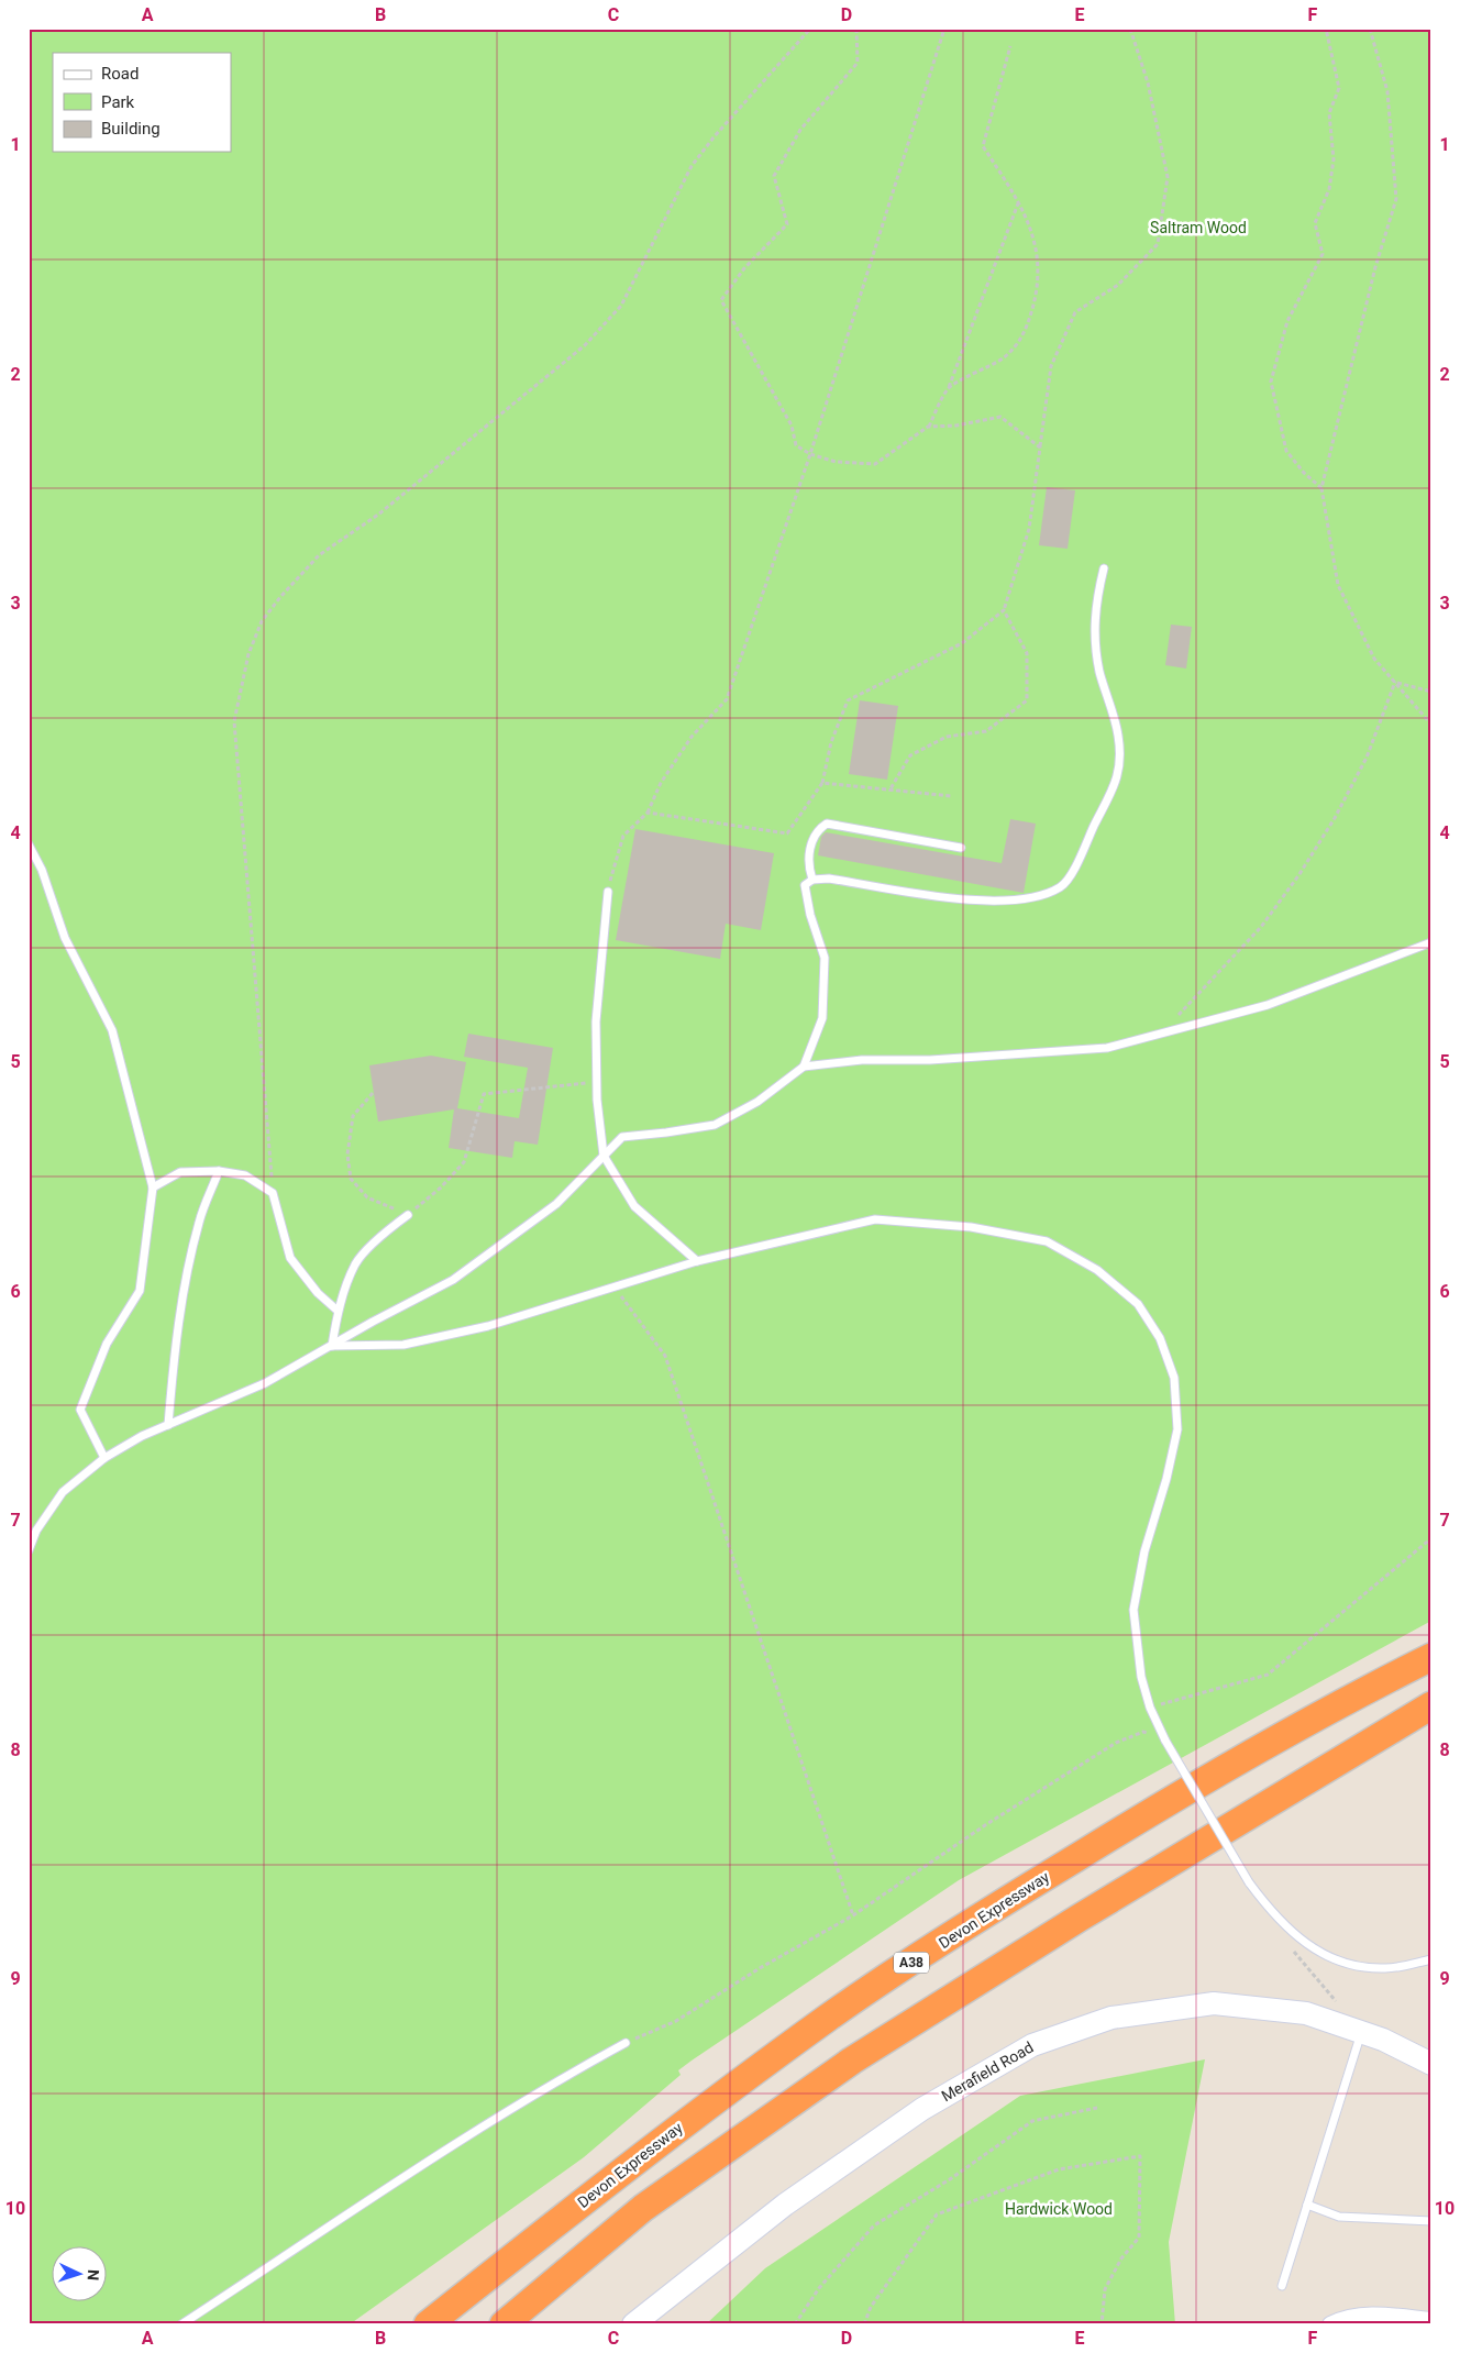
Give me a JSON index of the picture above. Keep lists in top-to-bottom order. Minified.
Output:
{"streets":{"highway":["Devon Expressway","A38"],"street":["Merafield Road"]},"parks":["Saltram Wood","Hardwick Wood"],"legend":["Road","Park","Building"],"north":"right","grid":{"columns":["A","B","C","D","E","F"],"rows":["1","2","3","4","5","6","7","8","9","10"]}}
